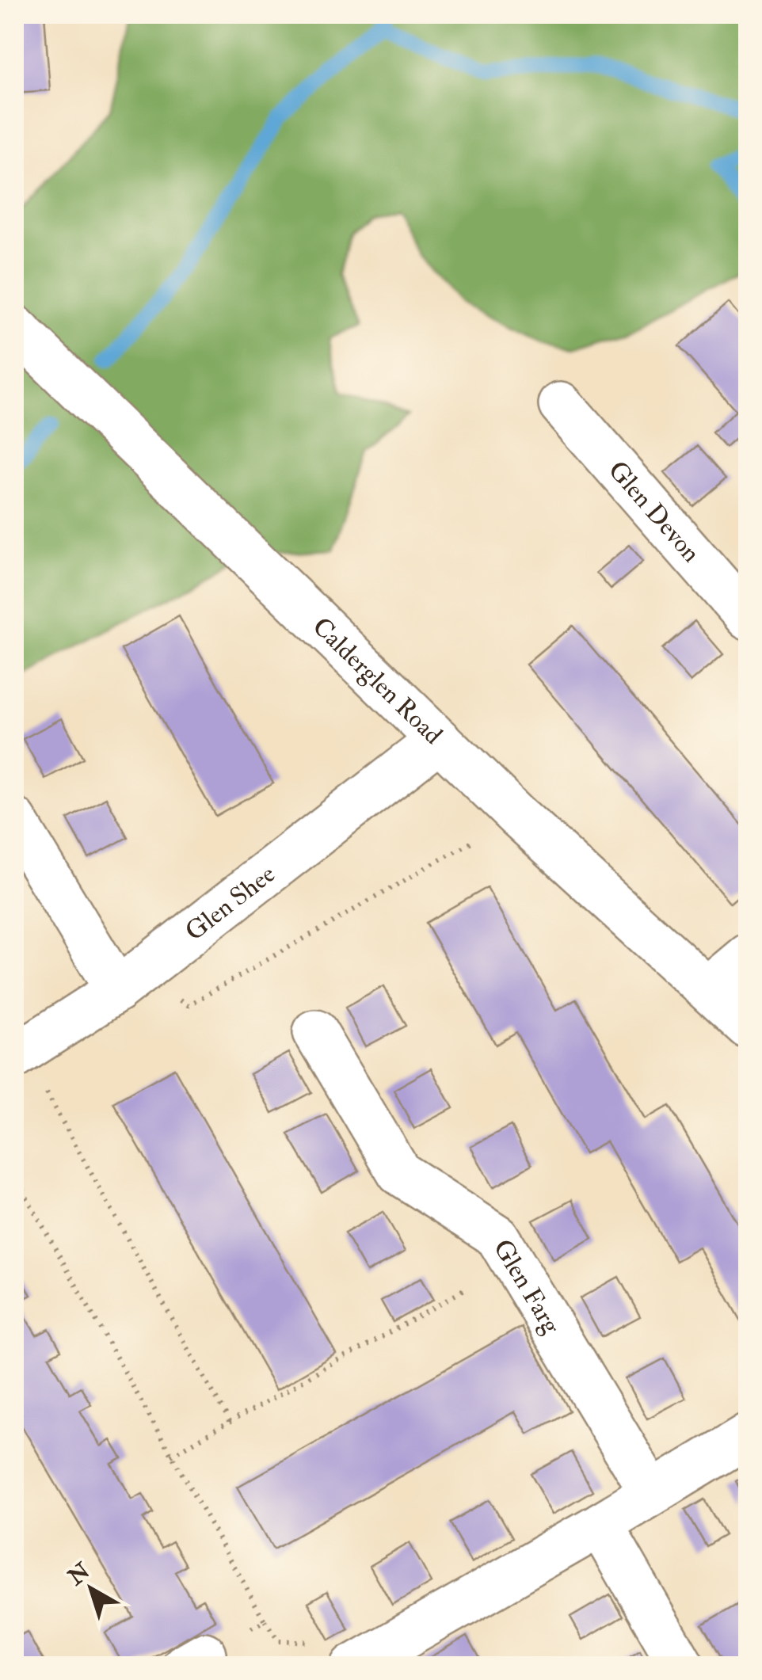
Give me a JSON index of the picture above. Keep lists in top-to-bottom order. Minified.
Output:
{"streets":{"street":["Glen Devon","Calderglen Road","Glen Shee","Glen Farg"]},"crossings":[["Calderglen Road","Glen Shee"]],"north":"top left"}
